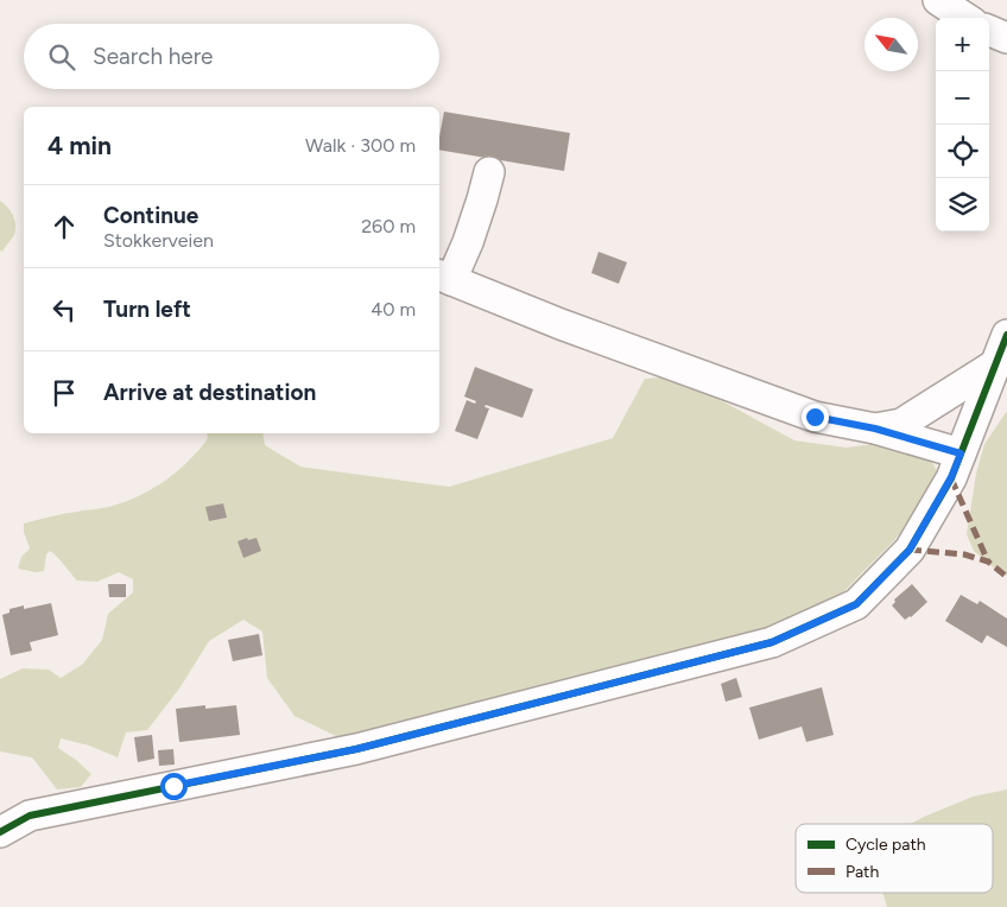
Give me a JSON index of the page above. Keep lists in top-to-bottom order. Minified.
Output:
{"legend":["Cycle path","Path"],"north":"top left","page":{"map_buttons":["+","−"],"search":"Search here","heading":["4 min","Walk · 300 m"],"list":[["Continue","Stokkerveien","260 m"],["Turn left","40 m"],"Arrive at destination"]}}
